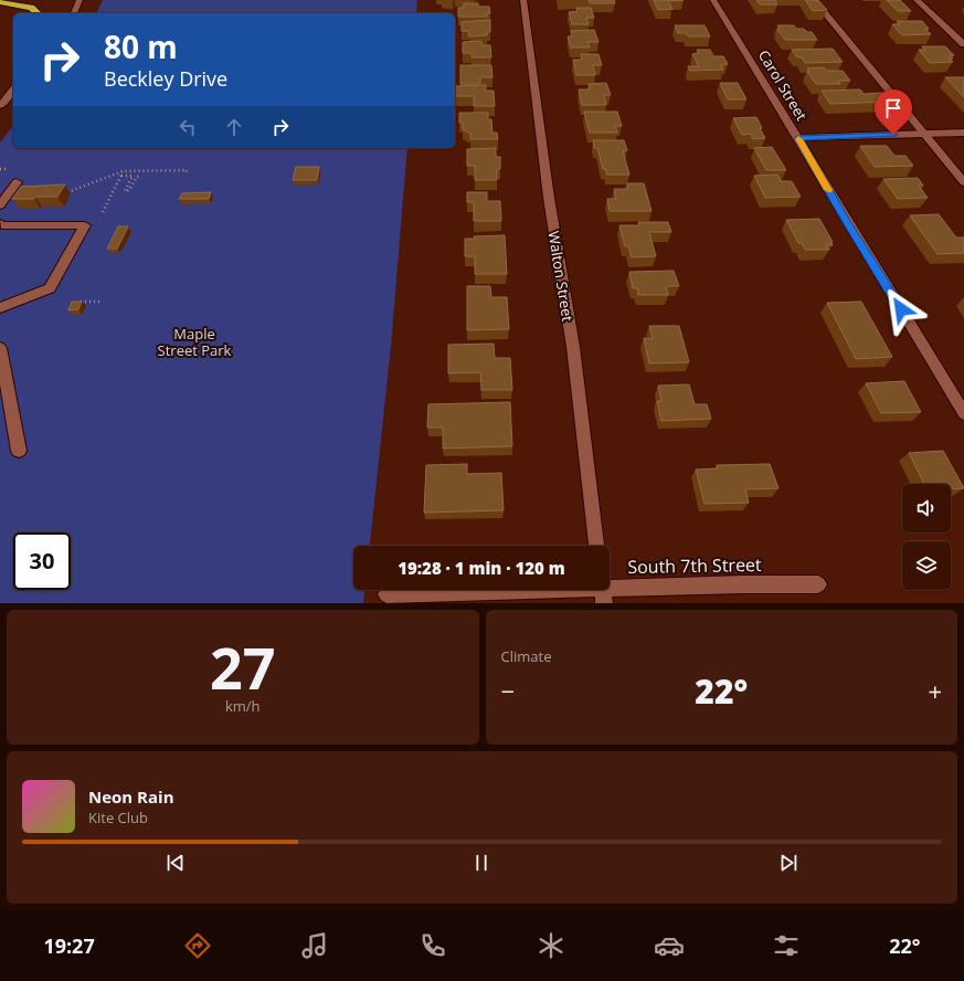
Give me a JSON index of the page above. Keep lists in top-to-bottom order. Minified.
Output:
{"streets":{"street":["Carol Street","Walton Street","South 7th Street"]},"parks":["Maple Street Park"],"page":{"turn":["80 m","Beckley Drive"],"limit":"30","trip":"19:28 · 1 min · 120 m","tile":[["27","km/h"],"Climate"],"heat":["−","22°","+"],"song":["Neon Rain","Kite Club"],"tabs":["19:27","22°"]}}
